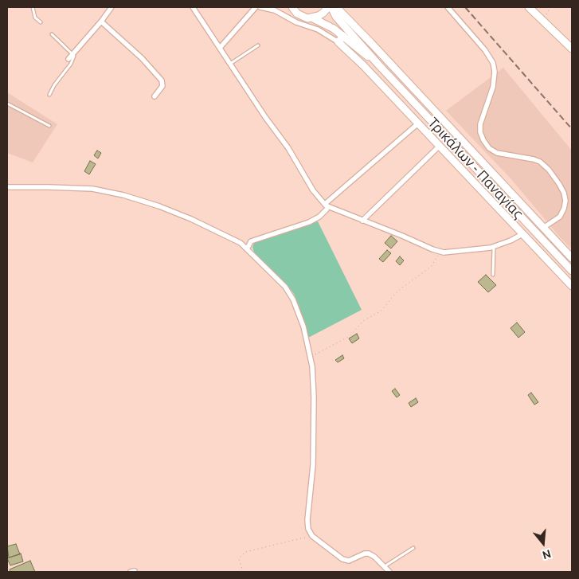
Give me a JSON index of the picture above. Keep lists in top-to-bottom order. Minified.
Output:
{"streets":{"street":["Τρικάλων - Παναγίας"]},"north":"bottom"}
